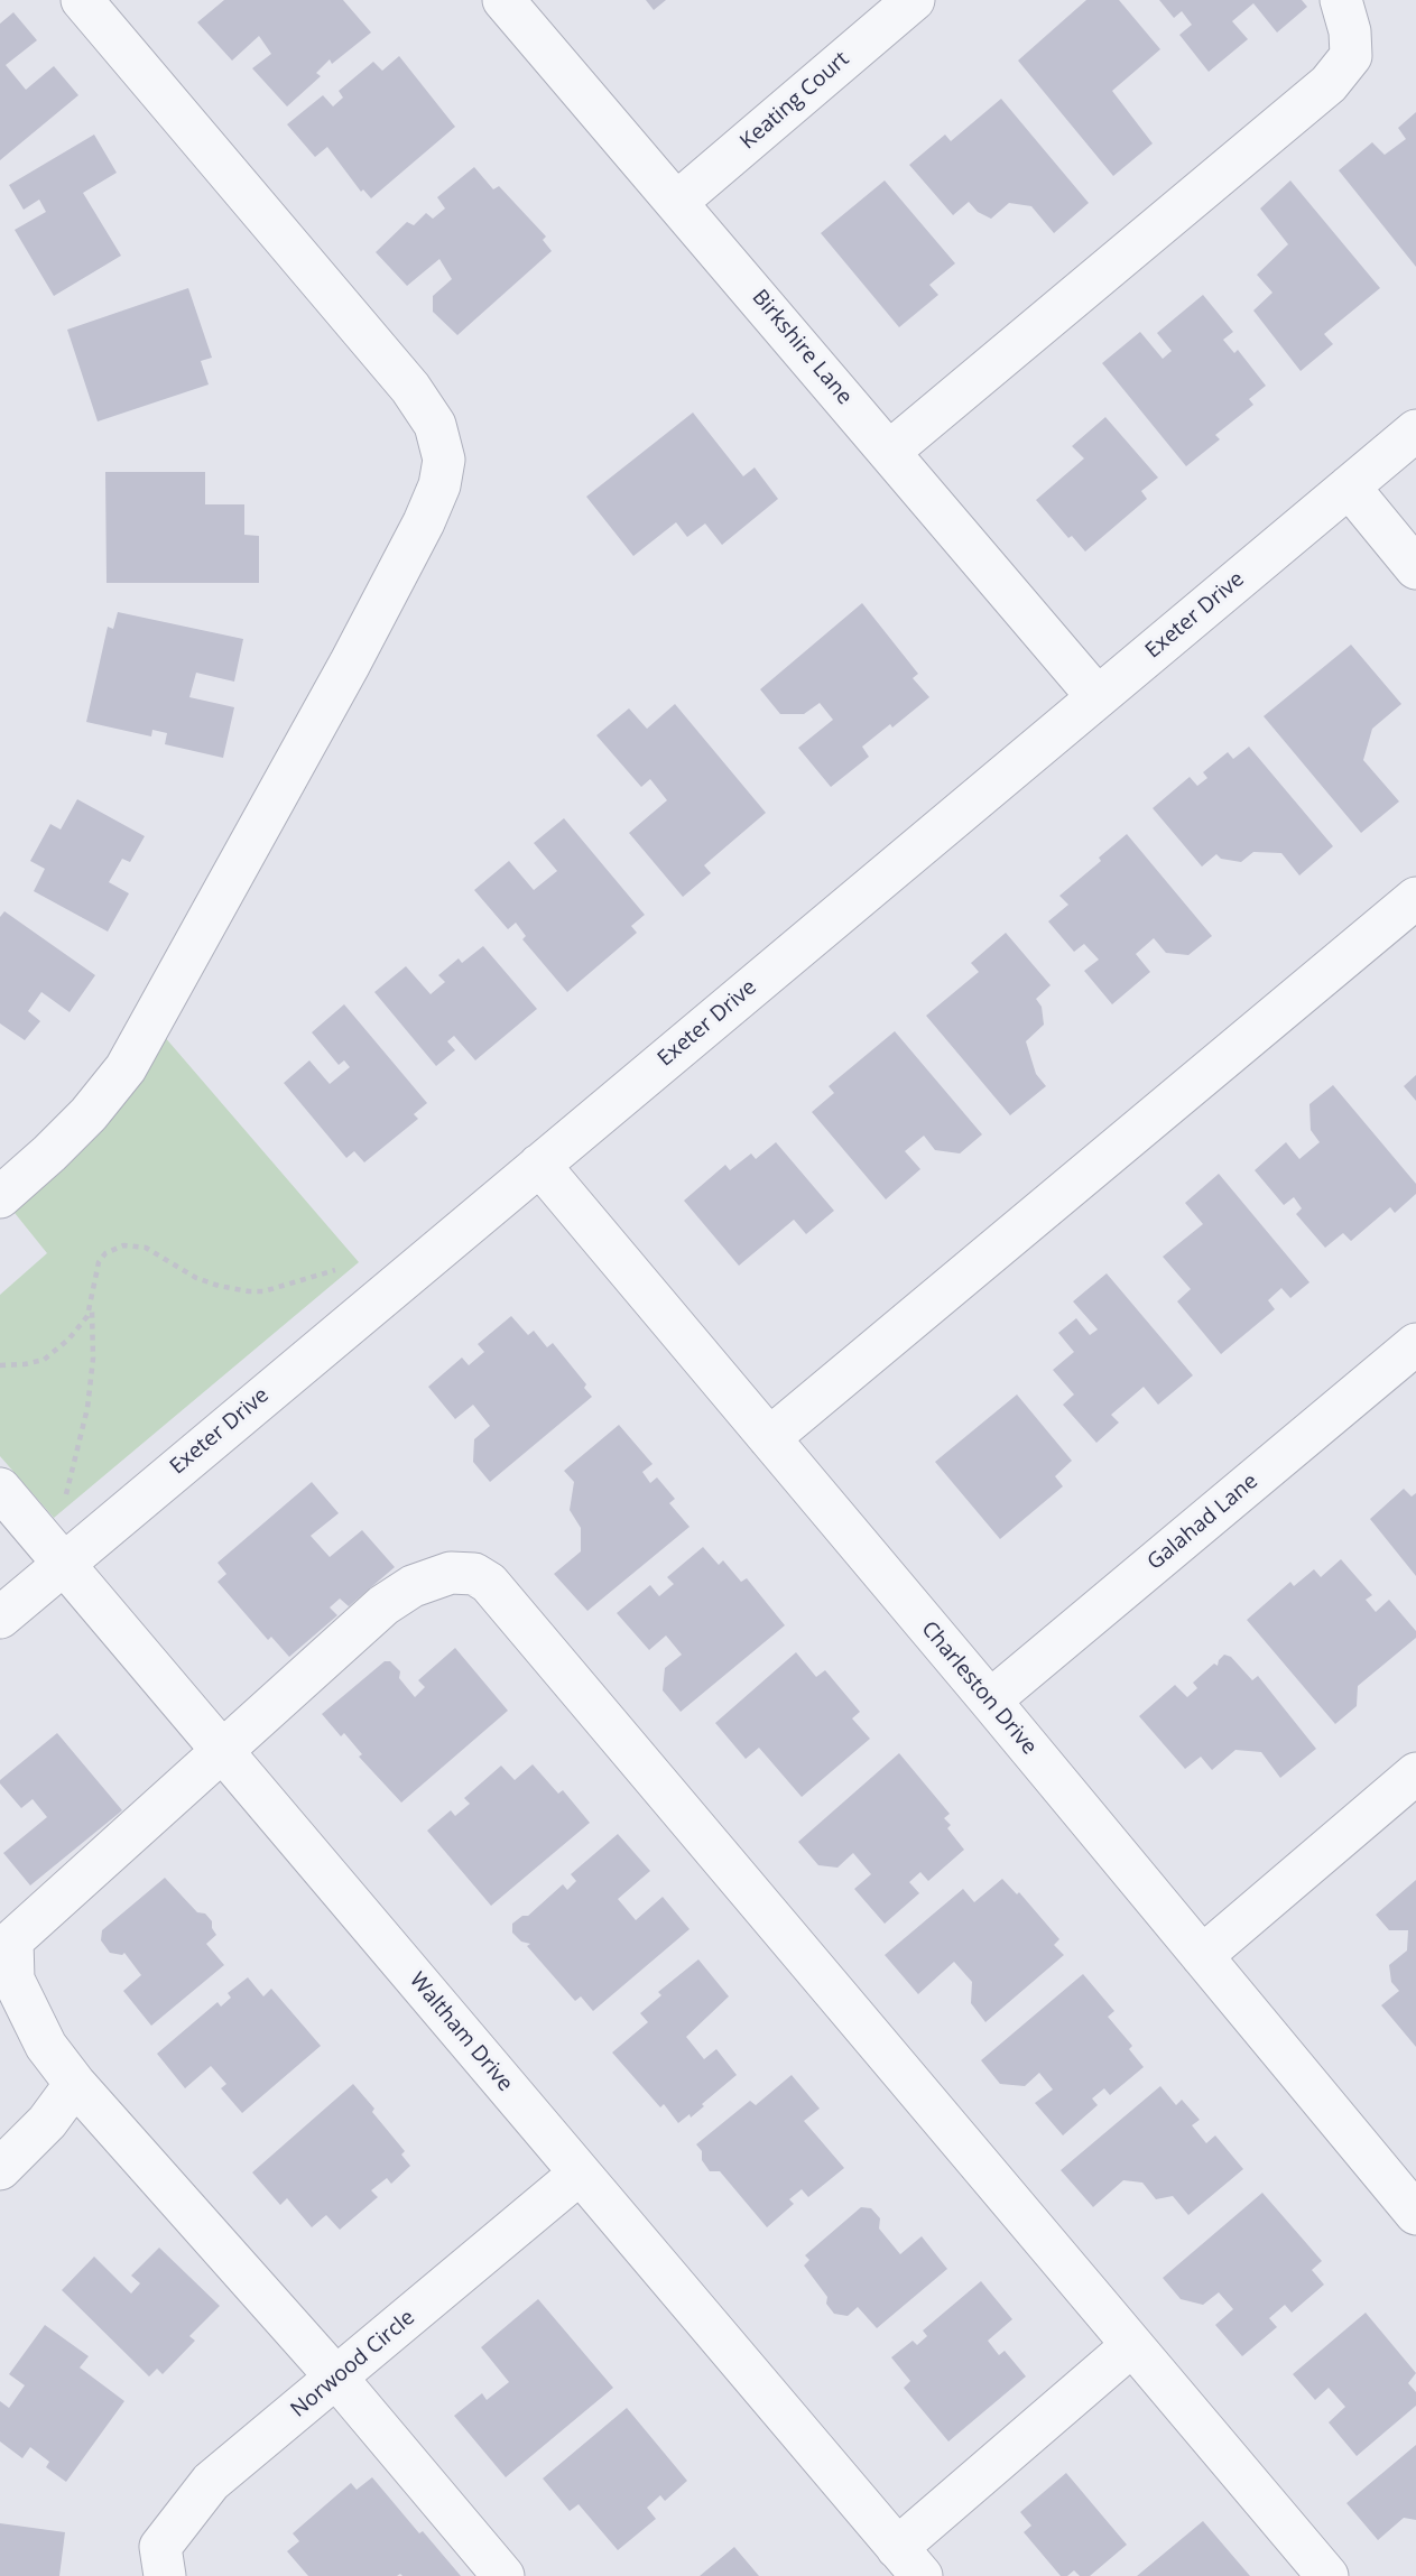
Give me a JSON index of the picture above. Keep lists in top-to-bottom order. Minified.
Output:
{"streets":{"street":["Keating Court","Birkshire Lane","Exeter Drive","Galahad Lane","Charleston Drive","Waltham Drive","Norwood Circle"]},"crossings":[["Keating Court","Birkshire Lane"],["Birkshire Lane","Exeter Drive"],["Exeter Drive","Charleston Drive"],["Exeter Drive","Waltham Drive"],["Galahad Lane","Charleston Drive"],["Waltham Drive","Norwood Circle"]]}
